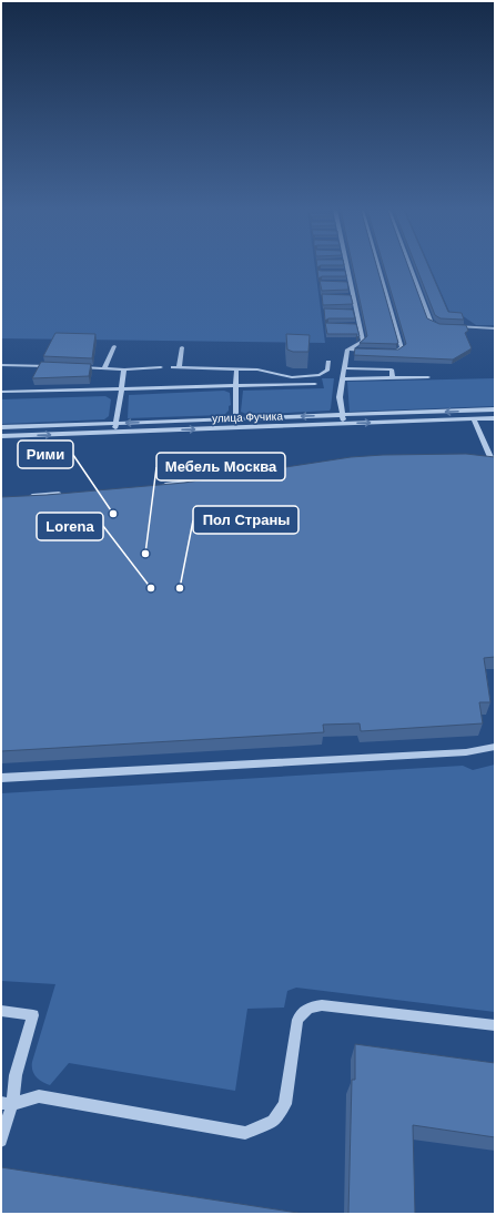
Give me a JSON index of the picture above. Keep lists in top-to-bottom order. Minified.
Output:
{"streets":{"street":["улица Фучика"]},"places":["Рими","Мебель Москва","Lorena","Пол Страны"]}
